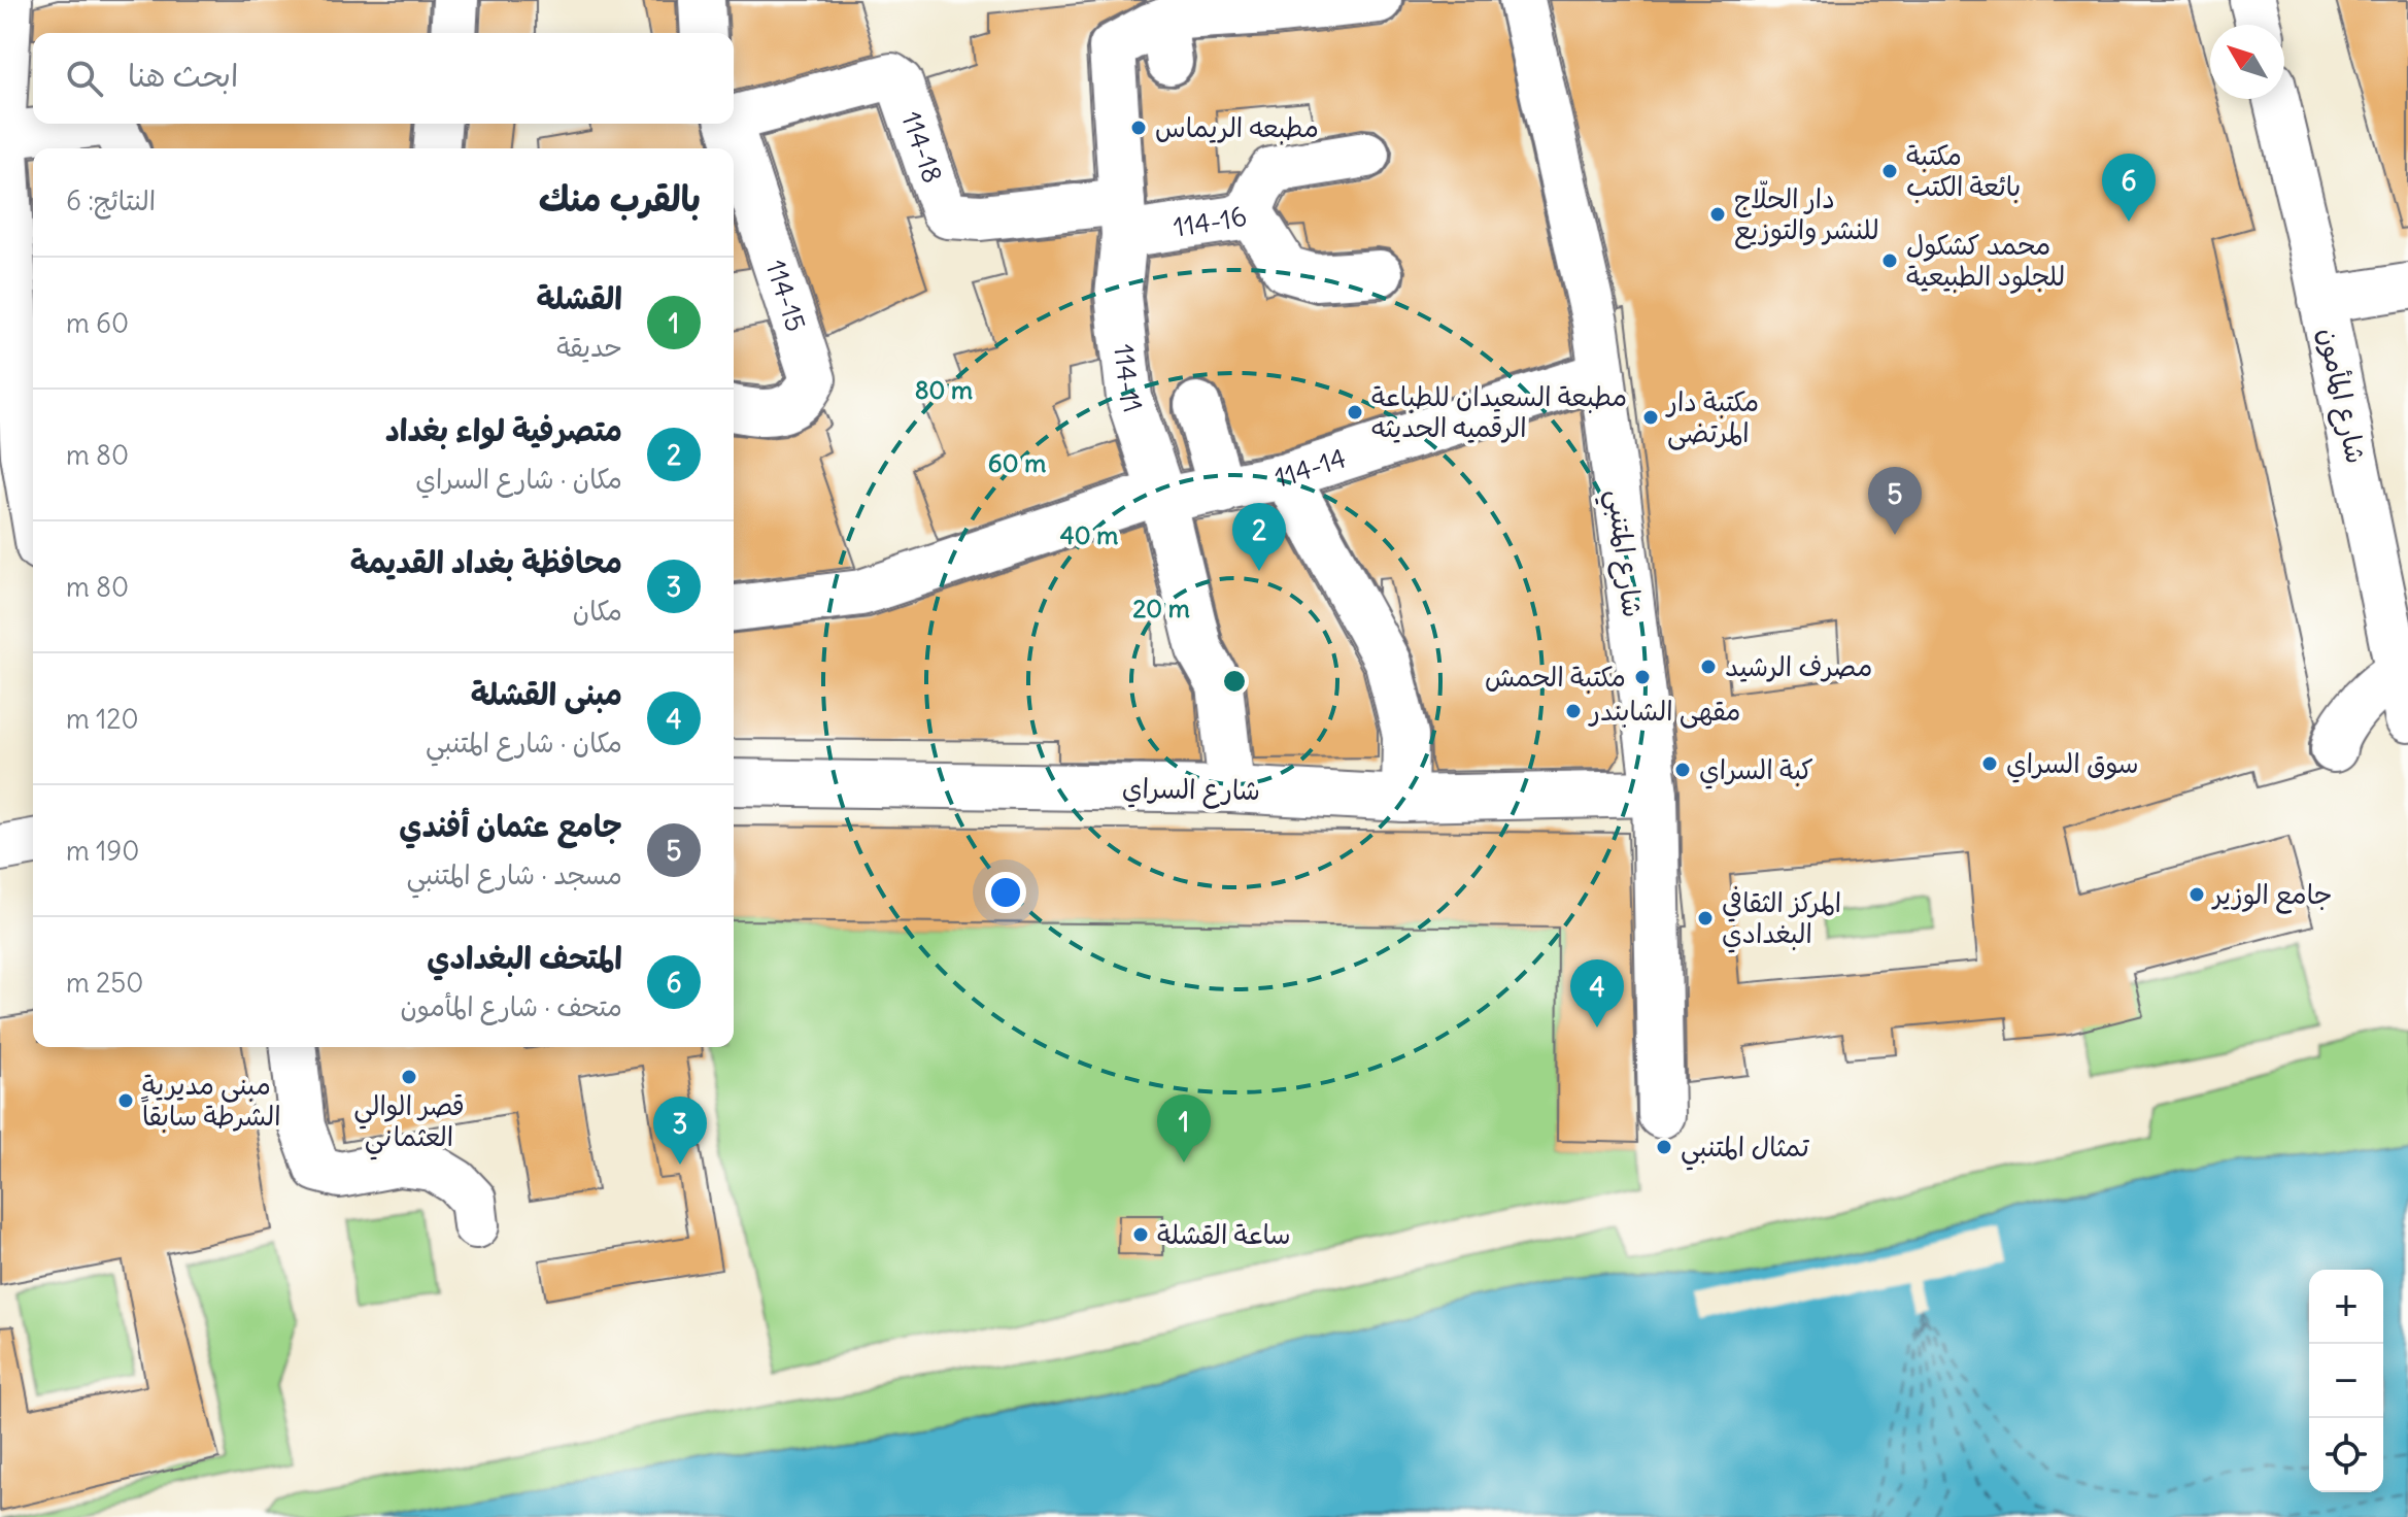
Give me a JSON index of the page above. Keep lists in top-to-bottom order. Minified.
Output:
{"streets":{"street":["114-18","114-16","114-15","114-11","شارع المأمون","114-14","شارع المتنبي","شارع السراي"]},"crossings":[["114-18","114-16"],["114-18","114-11"],["114-16","114-11"],["114-11","114-14"],["114-11","شارع السراي"],["114-14","شارع المتنبي"],["شارع المتنبي","شارع السراي"]],"places":["مطبعه الريماس","مكتبة بائعة الكتب","دار الحلّاج للنشر والتوزيع","محمد كشكول للجلود الطبيعية","مطبعة السعيدان للطباعة الرقميه الحديثه","مكتبة دار المرتضى","مصرف الرشيد","مكتبة الحمش","مقهى الشابندر","سوق السراي","كبة السراي","جامع الوزير","المركز الثقافي البغدادي","قصر الوالي العثماني","مبنى مديرية الشرطة سابقاً","تمثال المتنبي","ساعة القشلة"],"north":"top left","page":{"search":"ابحث هنا","heading":["بالقرب منك","النتائج: 6"],"pins":["6","5","2","4","1","3"],"list":[{"mark":"1","name":"القشلة","note":"حديقة","value":"60 m"},{"mark":"2","name":"متصرفية لواء بغداد","note":"مكان · شارع السراي","value":"80 m"},{"mark":"3","name":"محافظة بغداد القديمة","note":"مكان","value":"80 m"},{"mark":"4","name":"مبنى القشلة","note":"مكان · شارع المتنبي","value":"120 m"},{"mark":"5","name":"جامع عثمان أفندي","note":"مسجد · شارع المتنبي","value":"190 m"},{"mark":"6","name":"المتحف البغدادي","note":"متحف · شارع المأمون","value":"250 m"}],"map_buttons":["+","−"]},"rings":["80 m","60 m","40 m","20 m"]}
